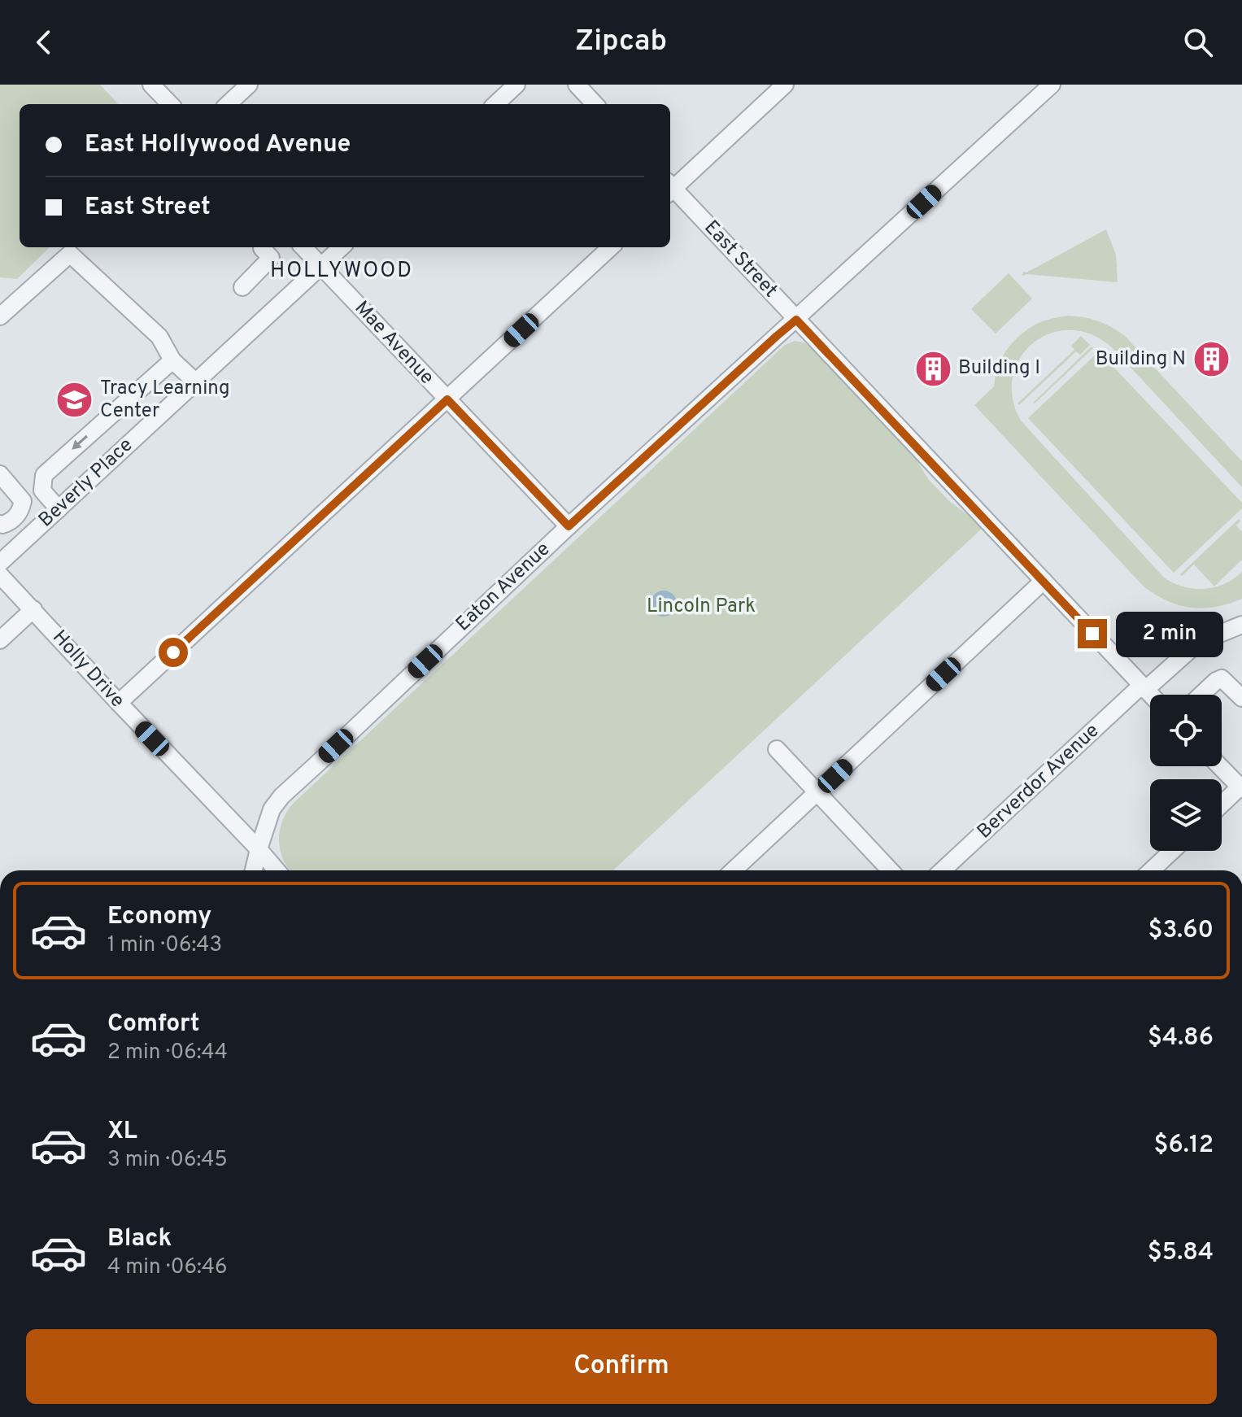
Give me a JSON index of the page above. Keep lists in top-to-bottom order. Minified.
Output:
{"streets":{"street":["East Street","Mae Avenue","Beverly Place","Eaton Avenue","Holly Drive","Berverdor Avenue"]},"crossings":[["East Street","Eaton Avenue"],["East Street","Berverdor Avenue"],["Mae Avenue","Beverly Place"],["Mae Avenue","Eaton Avenue"],["Eaton Avenue","Holly Drive"]],"districts":["HOLLYWOOD"],"parks":["Lincoln Park"],"places":{"building":["Building N","Building I"],"school or university":["Tracy Learning Center"]},"page":{"header":"Zipcab","banner":["East Hollywood Avenue","East Street"],"bubble":"2 min","list":[{"name":"Economy","note":"1 min · 06:43","value":"$3.60"},{"name":"Comfort","note":"2 min · 06:44","value":"$4.86"},{"name":"XL","note":"3 min · 06:45","value":"$6.12"},{"name":"Black","note":"4 min · 06:46","value":"$5.84"}],"buttons":"Confirm"}}
